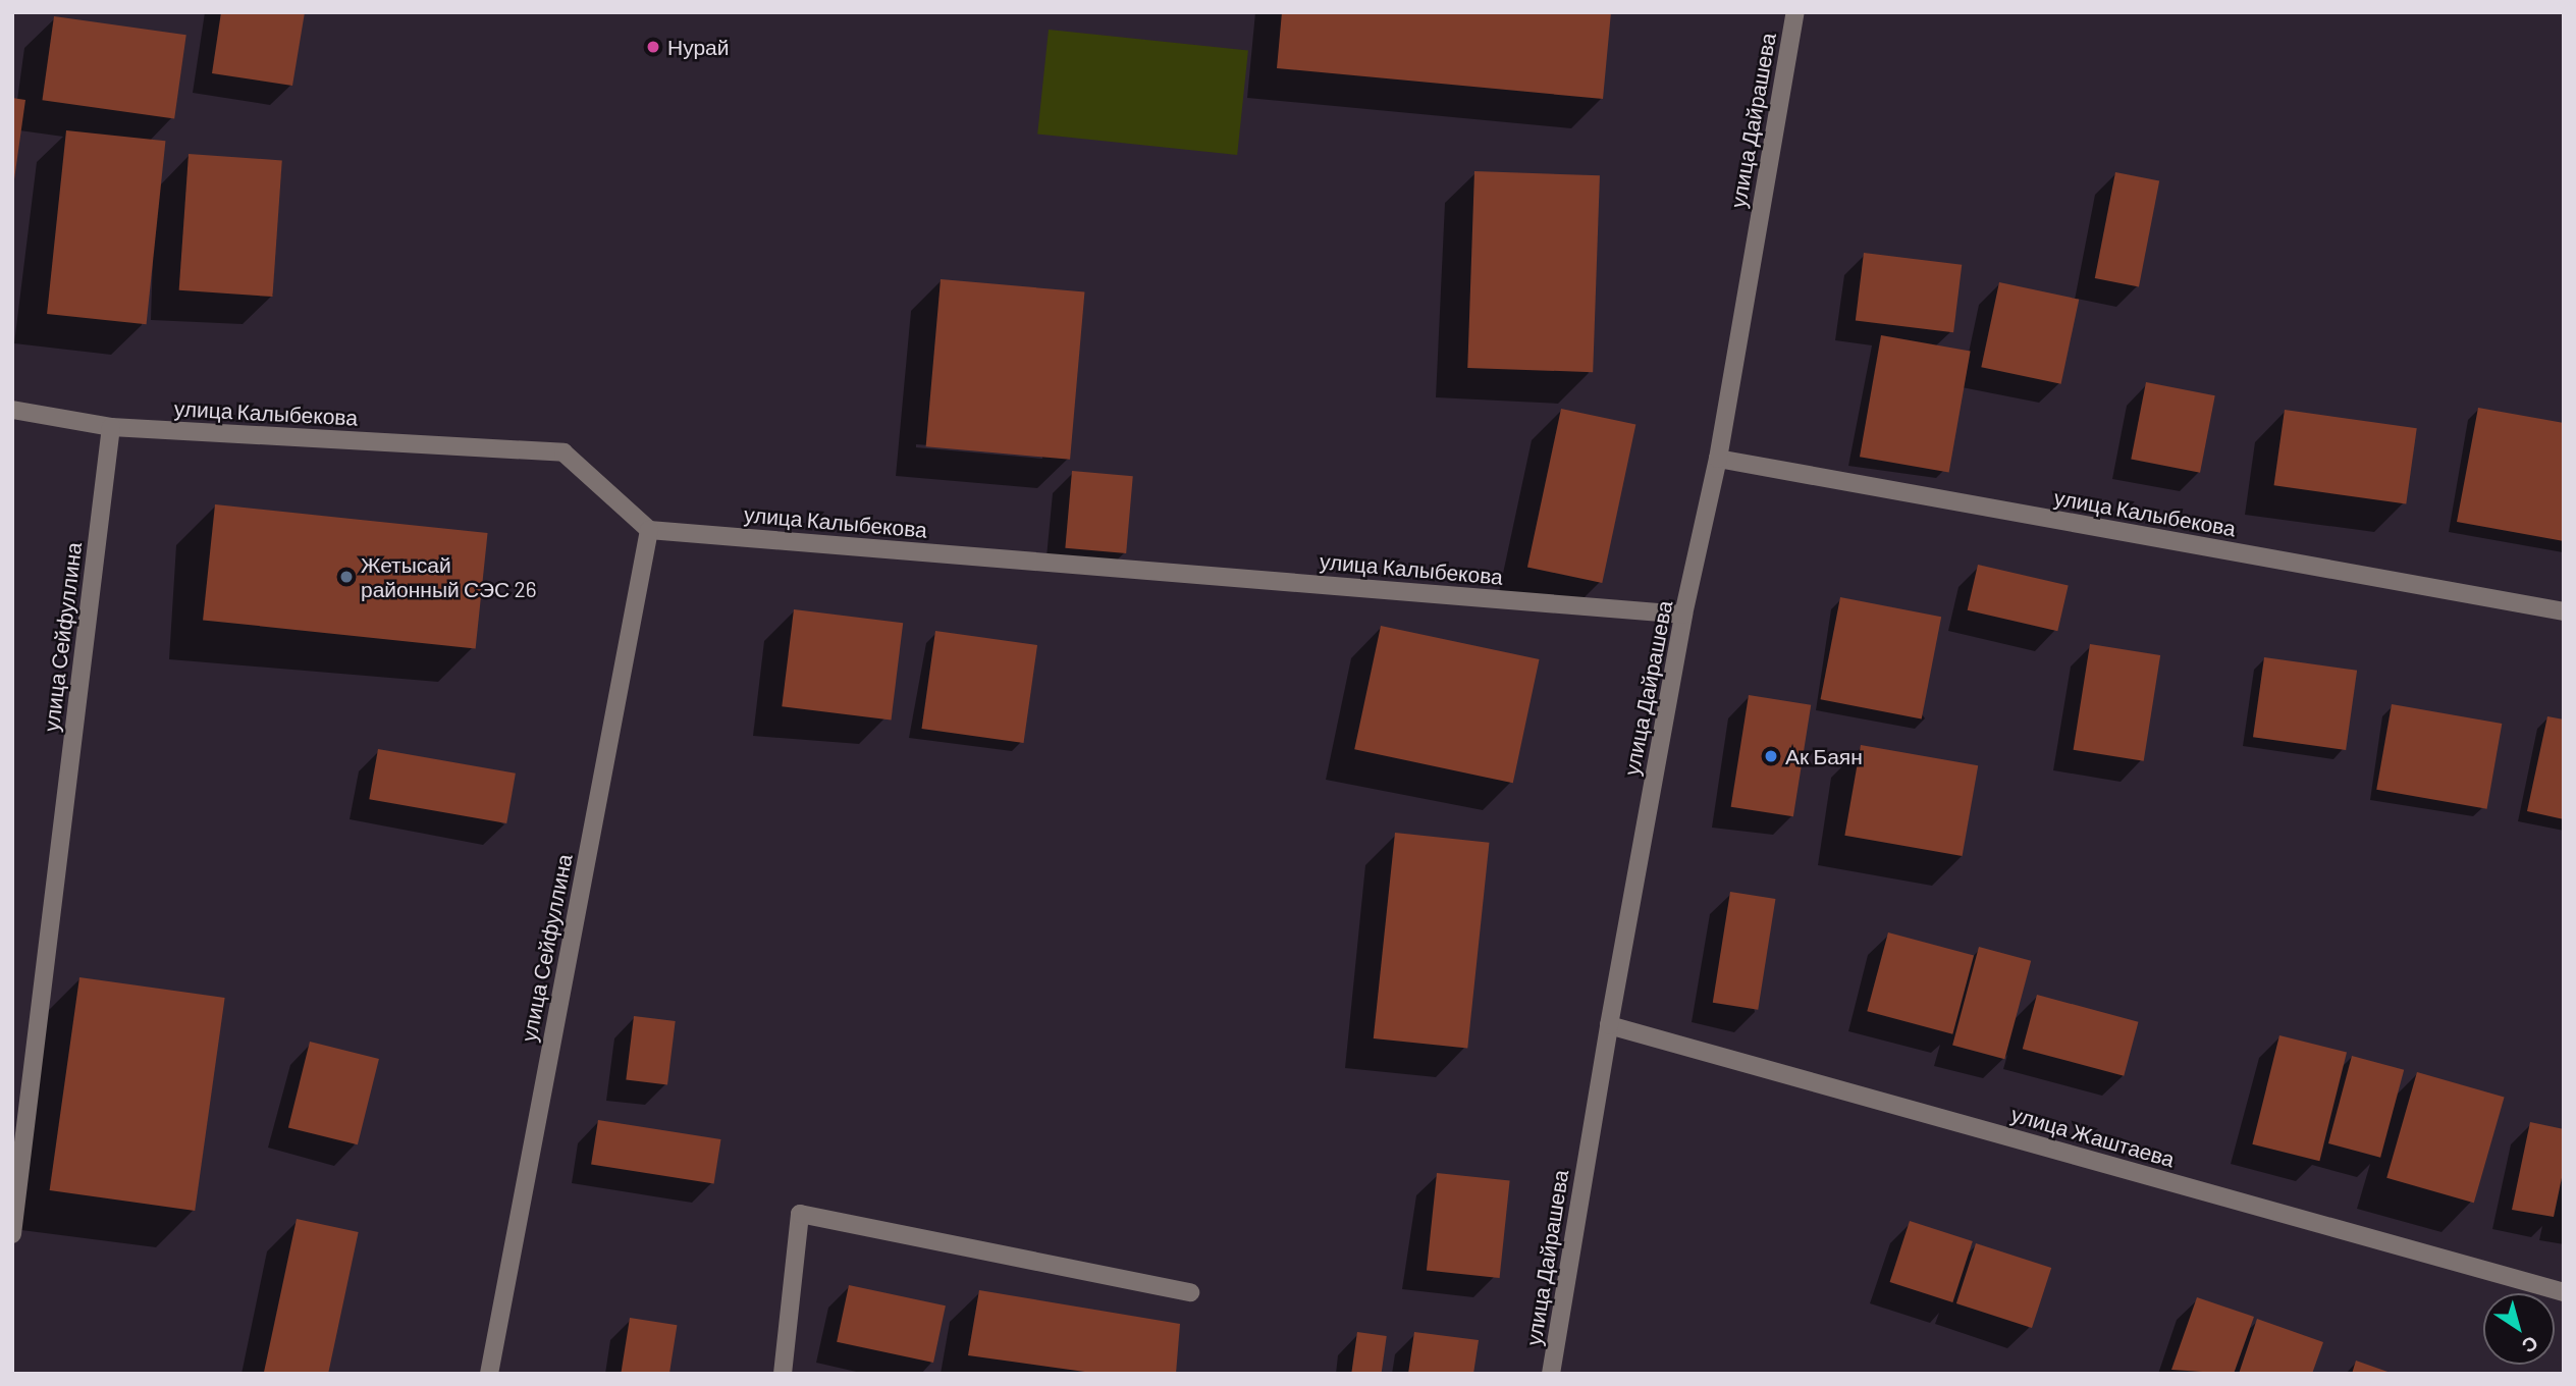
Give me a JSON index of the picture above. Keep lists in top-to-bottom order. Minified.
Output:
{"streets":{"street":["улица Дайрашева","улица Калыбекова","улица Сейфуллина","улица Жаштаева"]},"crossings":[["улица Дайрашева","улица Калыбекова"],["улица Дайрашева","улица Жаштаева"],["улица Калыбекова","улица Сейфуллина"]],"places":["Нурай","Жетысай районный СЭС 26","Ак Баян"],"north":"bottom right"}
